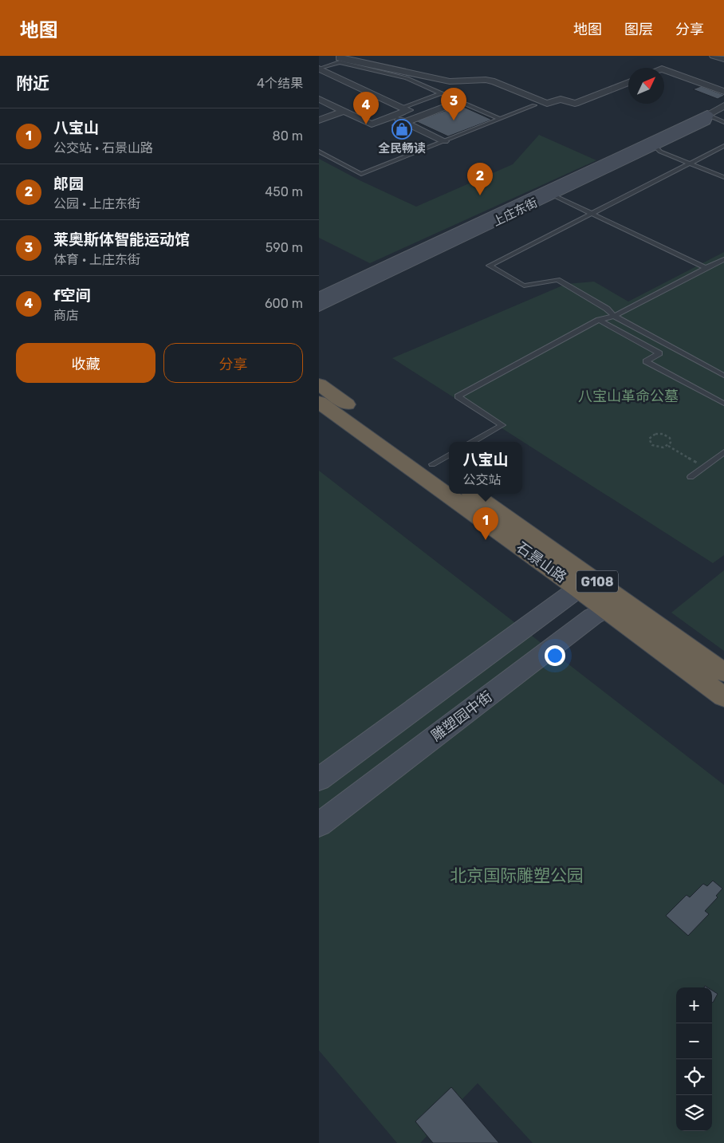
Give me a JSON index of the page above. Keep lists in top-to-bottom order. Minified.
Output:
{"streets":{"highway":["石景山路","G108"],"main road":["上庄东街","雕塑园中街"]},"crossings":[["石景山路","雕塑园中街"]],"parks":["八宝山革命公墓","北京国际雕塑公园"],"places":{"shop":["全民畅读"]},"north":"top right","page":{"header":"地图","nav":["地图","图层","分享"],"heading":["附近","4个结果"],"pins":["3","4","2","1"],"list":[{"mark":"1","name":"八宝山","note":"公交站 · 石景山路","value":"80 m"},{"mark":"2","name":"郎园","note":"公园 · 上庄东街","value":"450 m"},{"mark":"3","name":"莱奥斯体智能运动馆","note":"体育 · 上庄东街","value":"590 m"},{"mark":"4","name":"f空间","note":"商店","value":"600 m"}],"buttons":["收藏","分享"],"popup":["八宝山","公交站"],"map_buttons":["+","−"]}}
